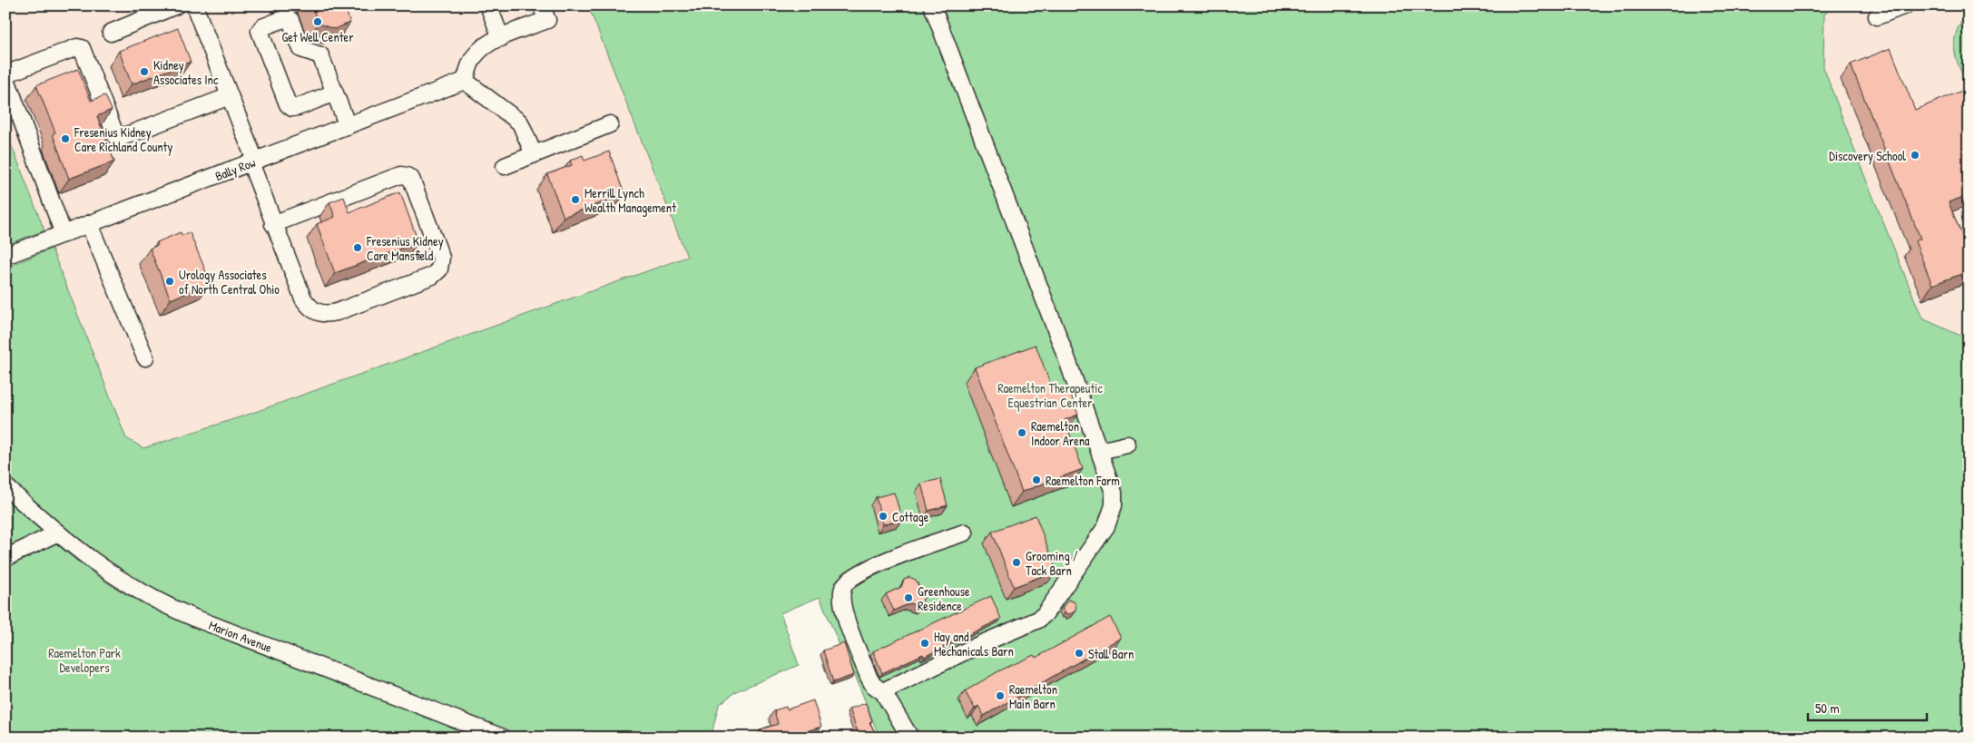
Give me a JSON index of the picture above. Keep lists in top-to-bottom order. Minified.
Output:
{"streets":{"street":["Bally Row","Marion Avenue"]},"parks":["Raemelton Therapeutic Equestrian Center","Raemelton Park Developers"],"places":["Get Well Center","Kidney Associates Inc","Fresenius Kidney Care Richland County","Discovery School","Merrill Lynch Wealth Management","Fresenius Kidney Care Mansfield","Urology Associates of North Central Ohio","Raemelton Indoor Arena","Raemelton Farm","Cottage","Grooming / Tack Barn","Greenhouse Residence","Hay and Mechanicals Barn","Stall Barn","Raemelton Main Barn"],"scale_bar":"50 m"}
